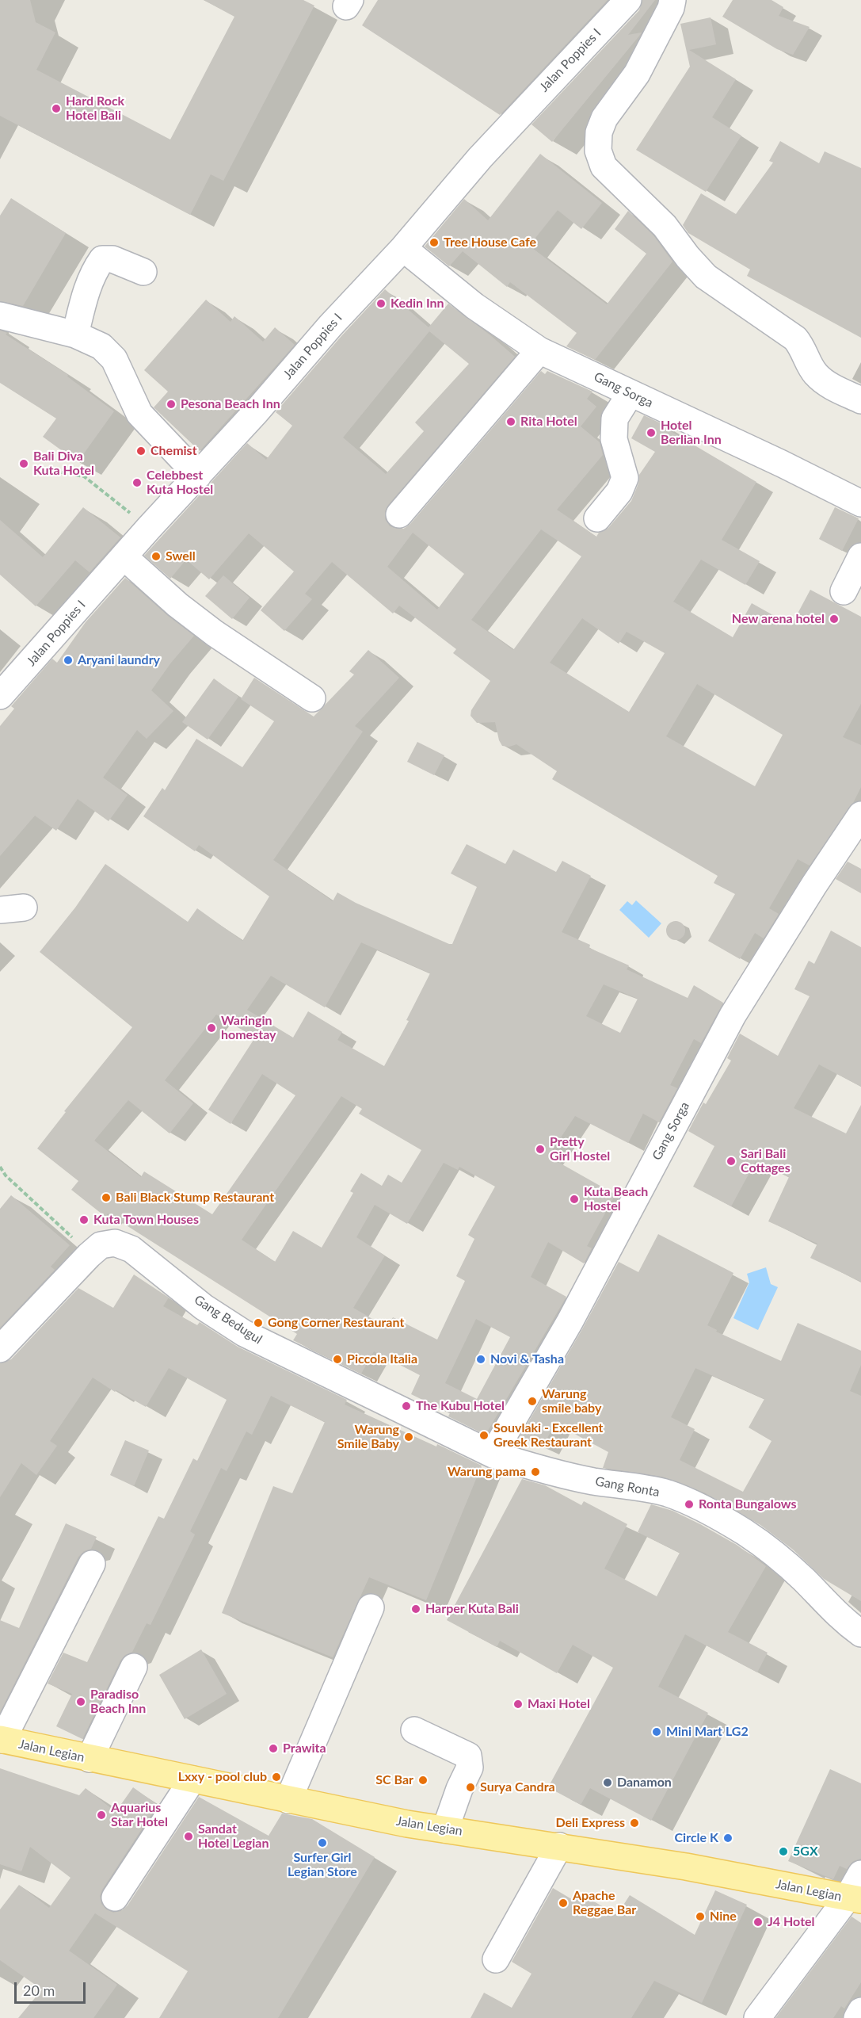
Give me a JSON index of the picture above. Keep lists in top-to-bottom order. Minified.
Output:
{"streets":{"main road":["Jalan Legian"],"street":["Jalan Poppies I","Gang Sorga","Gang Bedugul","Gang Ronta"]},"crossings":[["Jalan Poppies I","Gang Sorga"],["Gang Sorga","Gang Bedugul"],["Gang Sorga","Gang Ronta"],["Gang Bedugul","Gang Ronta"]],"places":["Hard Rock Hotel Bali","Tree House Cafe","Kedin Inn","Pesona Beach Inn","Rita Hotel","Hotel Berlian Inn","Chemist","Bali Diva Kuta Hotel","Celebbest Kuta Hostel","Swell","New arena hotel","Aryani laundry","Waringin homestay","Pretty Girl Hostel","Sari Bali Cottages","Bali Black Stump Restaurant","Kuta Beach Hostel","Kuta Town Houses","Gong Corner Restaurant","Piccola Italia","Novi & Tasha","Warung smile baby","The Kubu Hotel","Souvlaki - Excellent Greek Restaurant","Warung Smile Baby","Warung pama","Ronta Bungalows","Harper Kuta Bali","Paradiso Beach Inn","Maxi Hotel","Mini Mart LG2","Prawita","Lxxy - pool club","SC Bar","Danamon","Surya Candra","Aquarius Star Hotel","Deli Express","Sandat Hotel Legian","Circle K","Surfer Girl Legian Store","5GX","Apache Reggae Bar","Nine","J4 Hotel"],"scale_bar":"20 m"}
